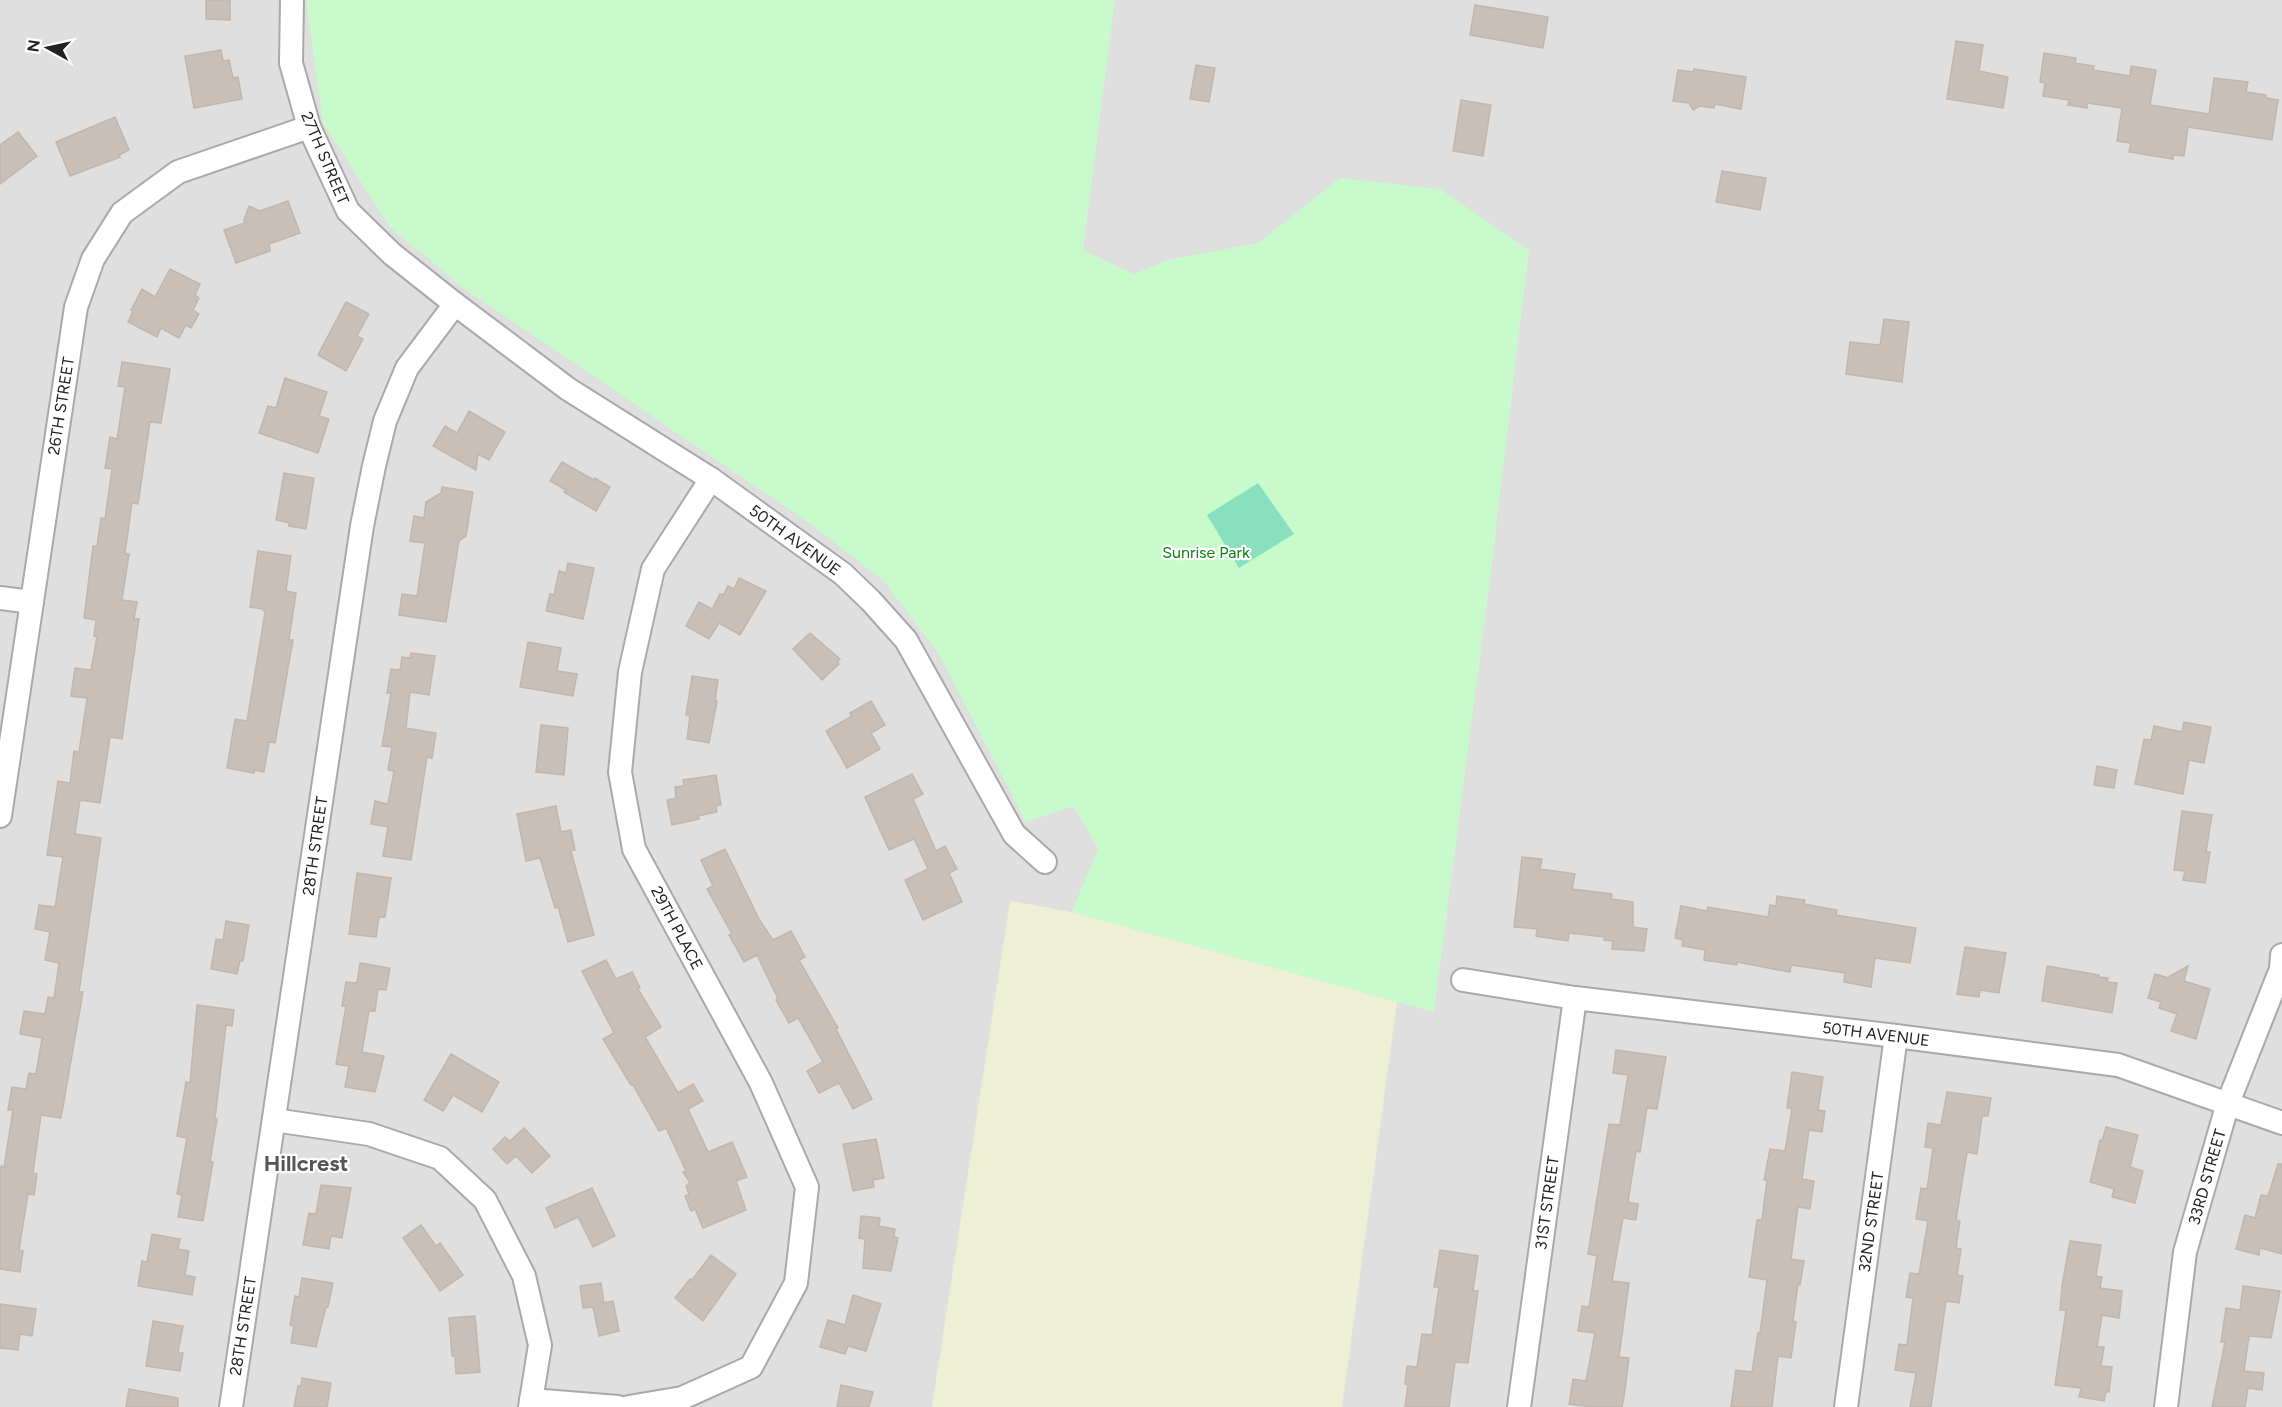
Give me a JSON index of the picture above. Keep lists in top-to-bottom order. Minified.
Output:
{"streets":{"street":["27TH STREET","26TH STREET","50TH AVENUE","28TH STREET","29TH PLACE","33RD STREET","31ST STREET","32ND STREET"]},"crossings":[["27TH STREET","26TH STREET"],["27TH STREET","50TH AVENUE"],["27TH STREET","28TH STREET"],["50TH AVENUE","28TH STREET"],["50TH AVENUE","29TH PLACE"],["50TH AVENUE","33RD STREET"],["50TH AVENUE","31ST STREET"],["50TH AVENUE","32ND STREET"]],"districts":["Hillcrest"],"parks":["Sunrise Park"],"north":"left"}
